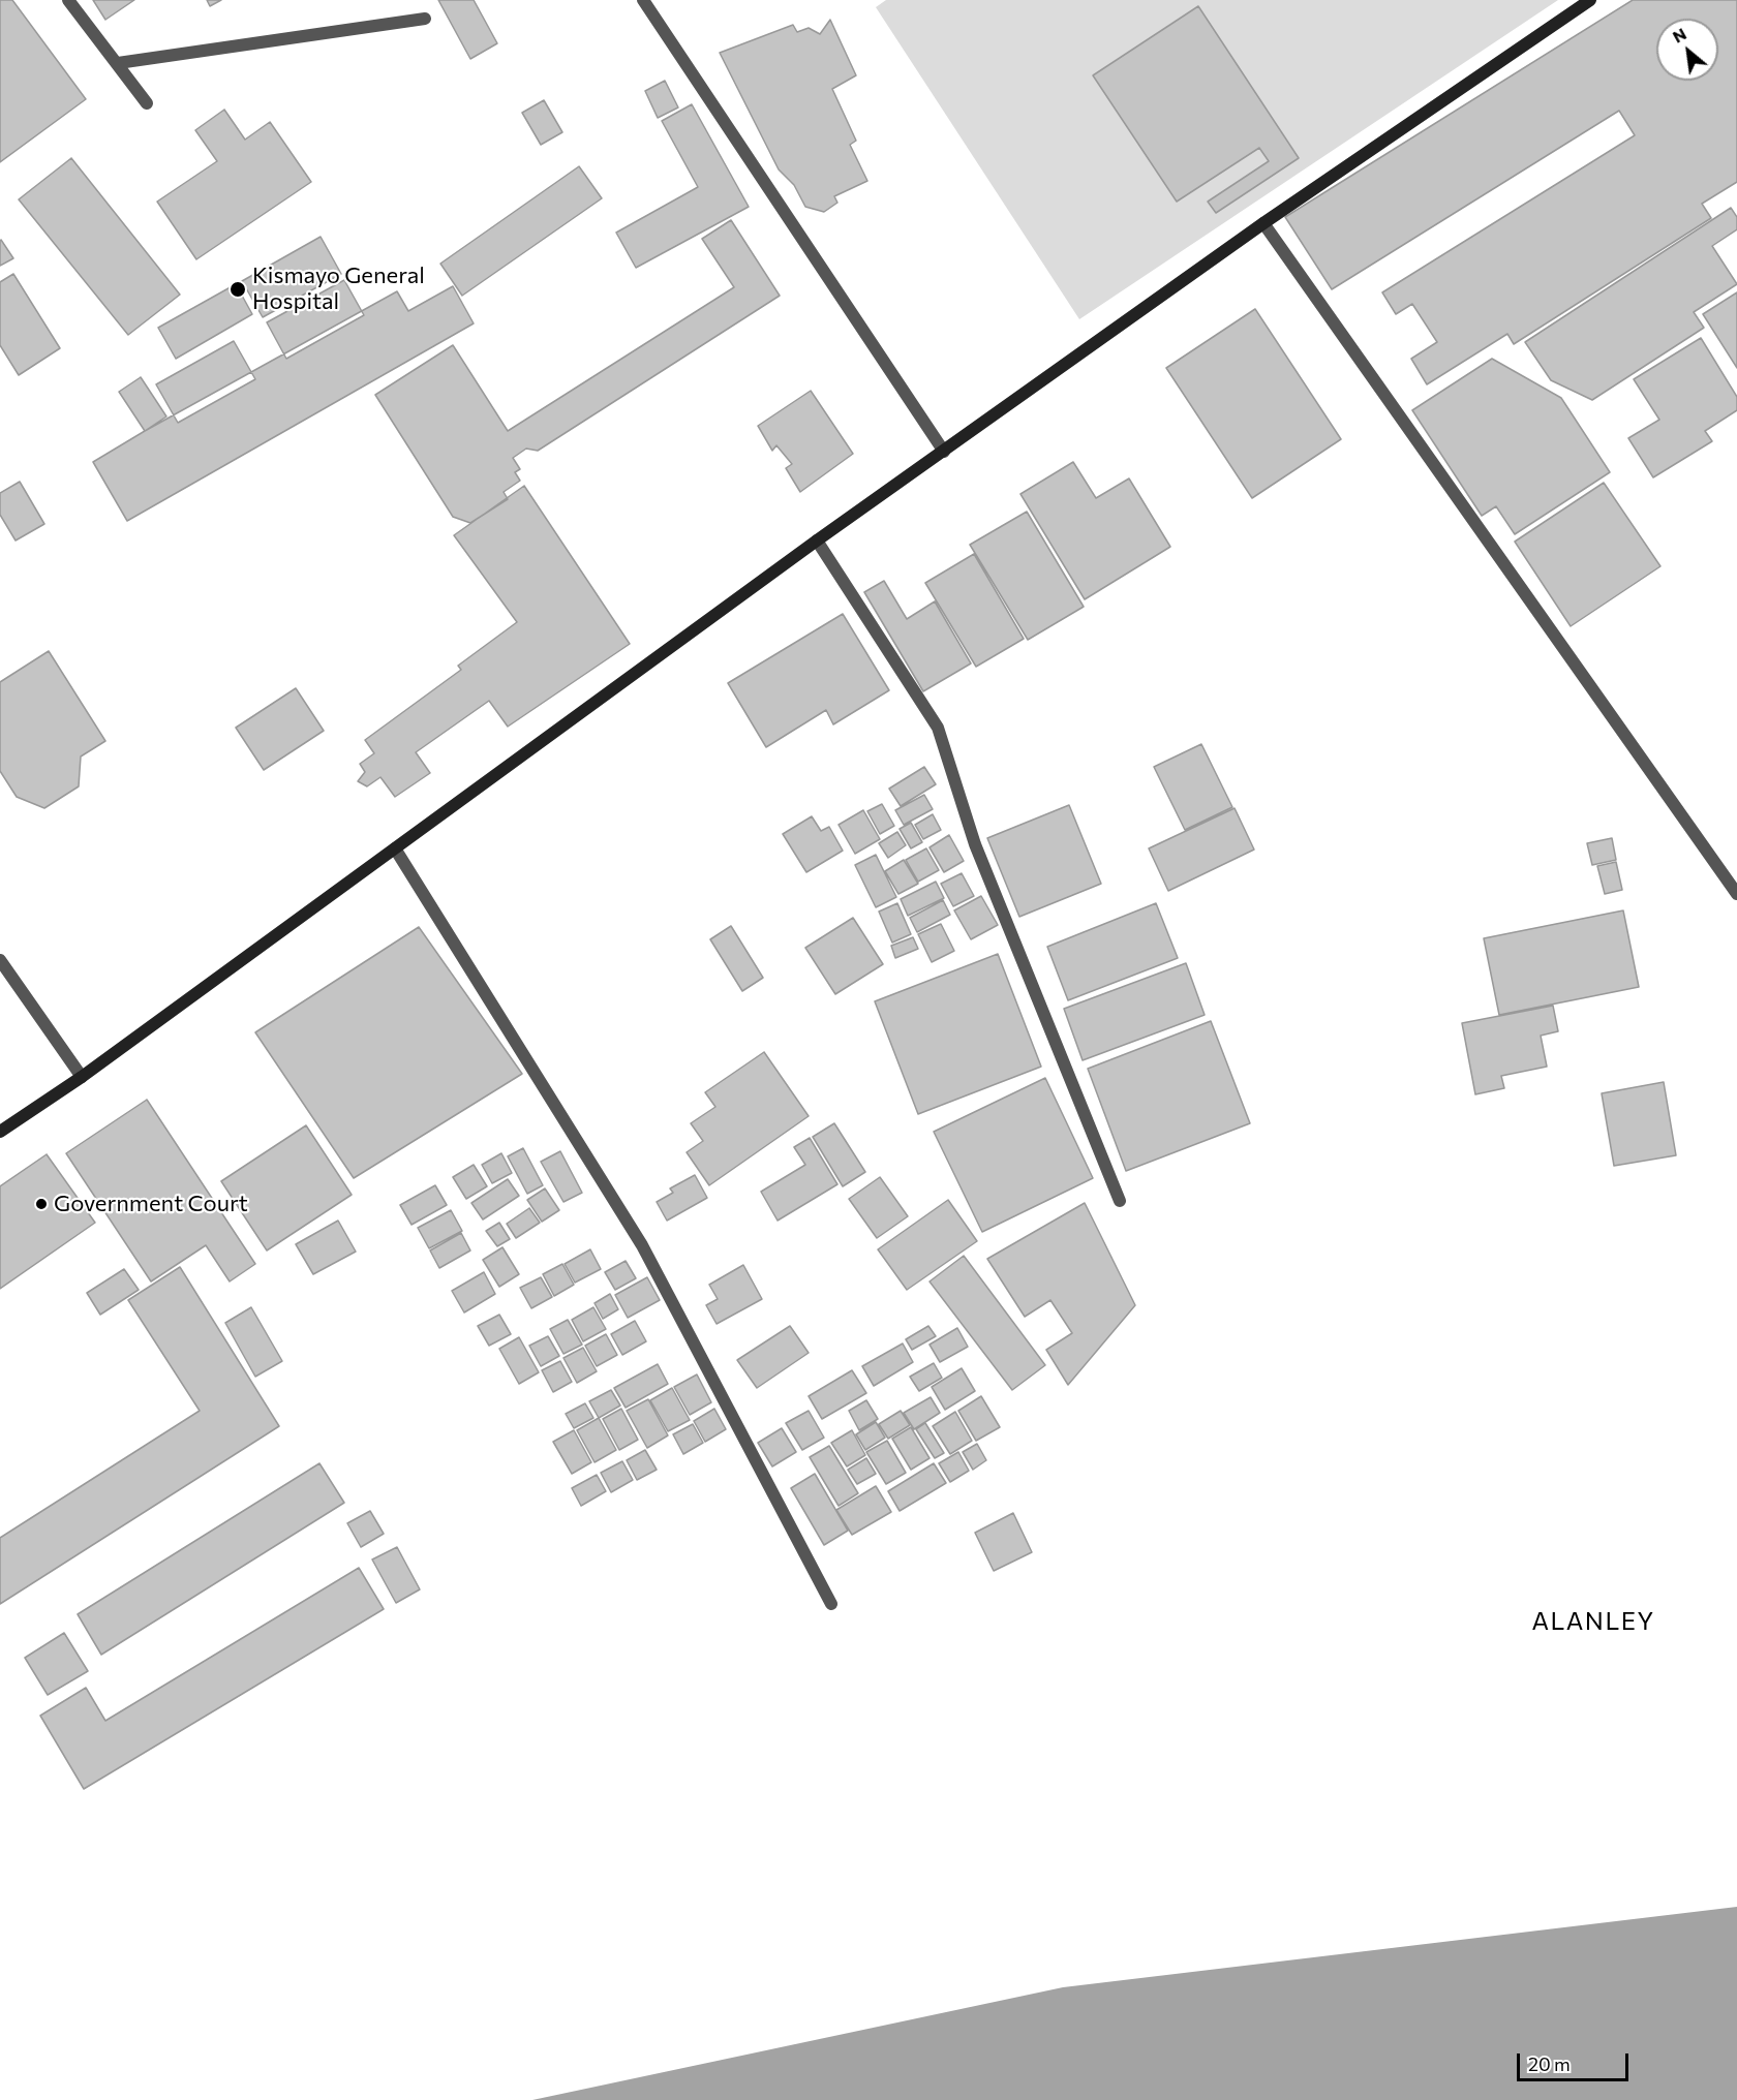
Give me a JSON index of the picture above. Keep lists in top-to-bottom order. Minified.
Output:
{"districts":["ALANLEY"],"places":["Kismayo General Hospital","Government Court"],"scale_bar":"20 m","north":"top left"}
